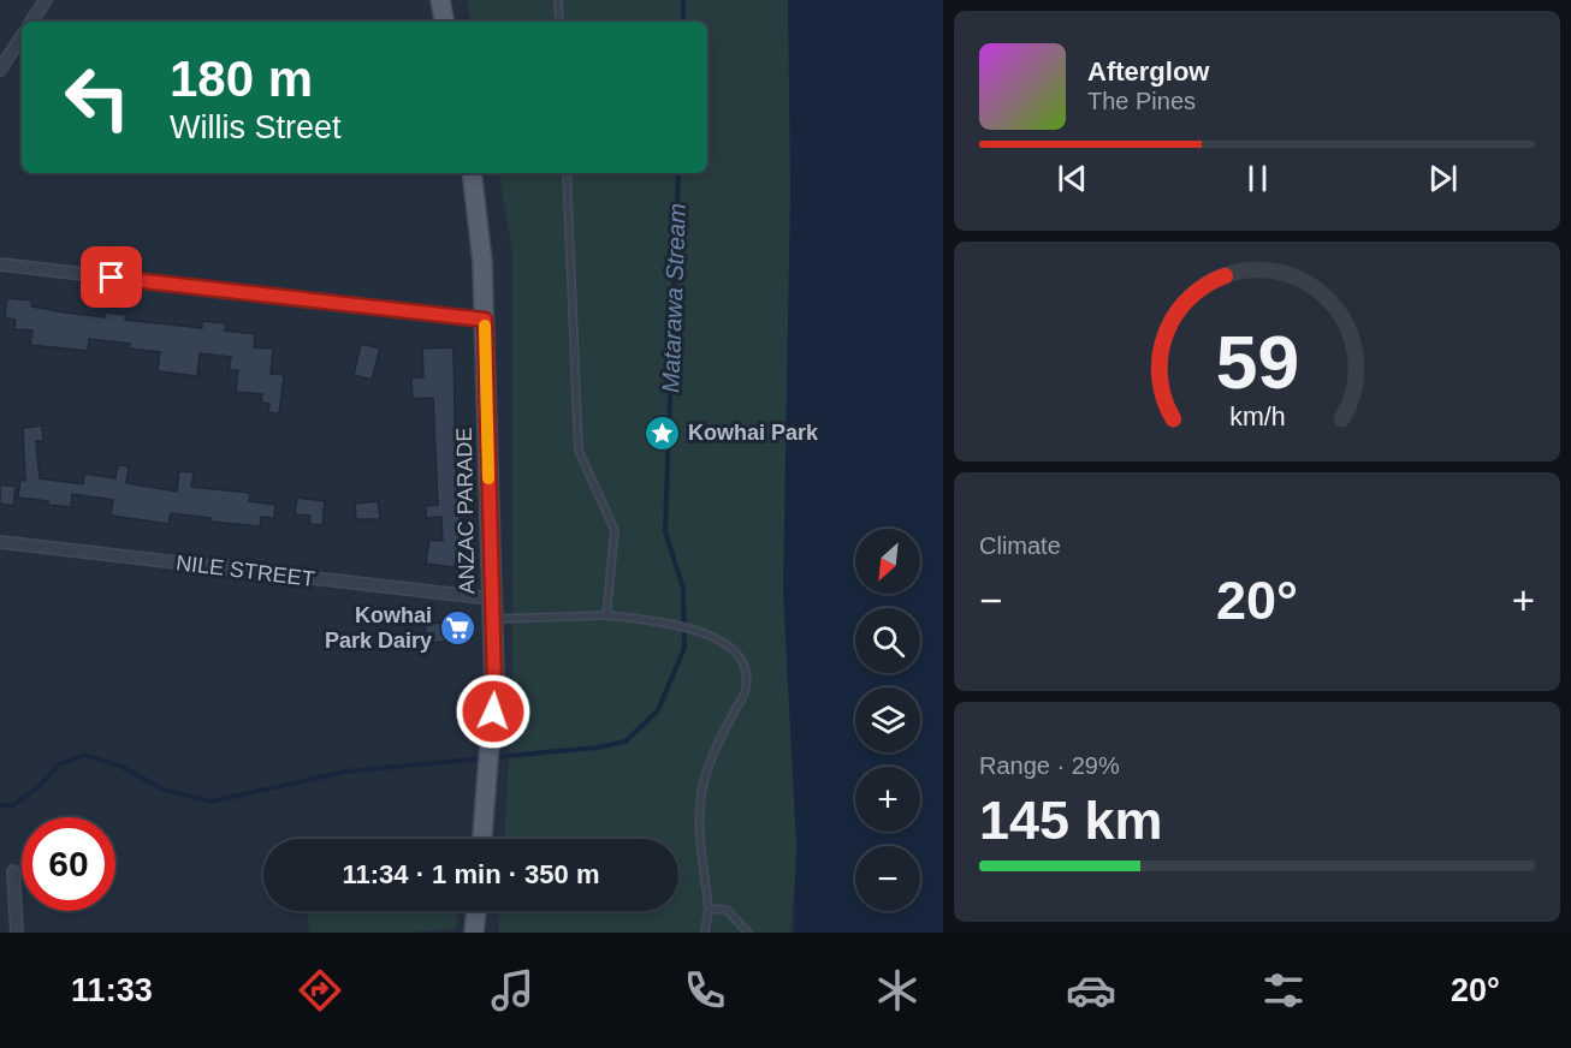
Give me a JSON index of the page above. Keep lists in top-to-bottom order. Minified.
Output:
{"streets":{"main road":["ANZAC PARADE"],"street":["NILE STREET"]},"crossings":[["ANZAC PARADE","NILE STREET"]],"water":["Matarawa Stream"],"places":{"place":["Kowhai Park"],"supermarket":["Kowhai Park Dairy"]},"north":"bottom left","page":{"turn":["180 m","Willis Street"],"song":["Afterglow","The Pines"],"tile":["Climate",["Range · 29%","145 km"]],"map_buttons":["+","−"],"heat":["−","20°","+"],"limit":"60","trip":"11:34 · 1 min · 350 m","tabs":["11:33","20°"],"gauge":["59","km/h"]}}
